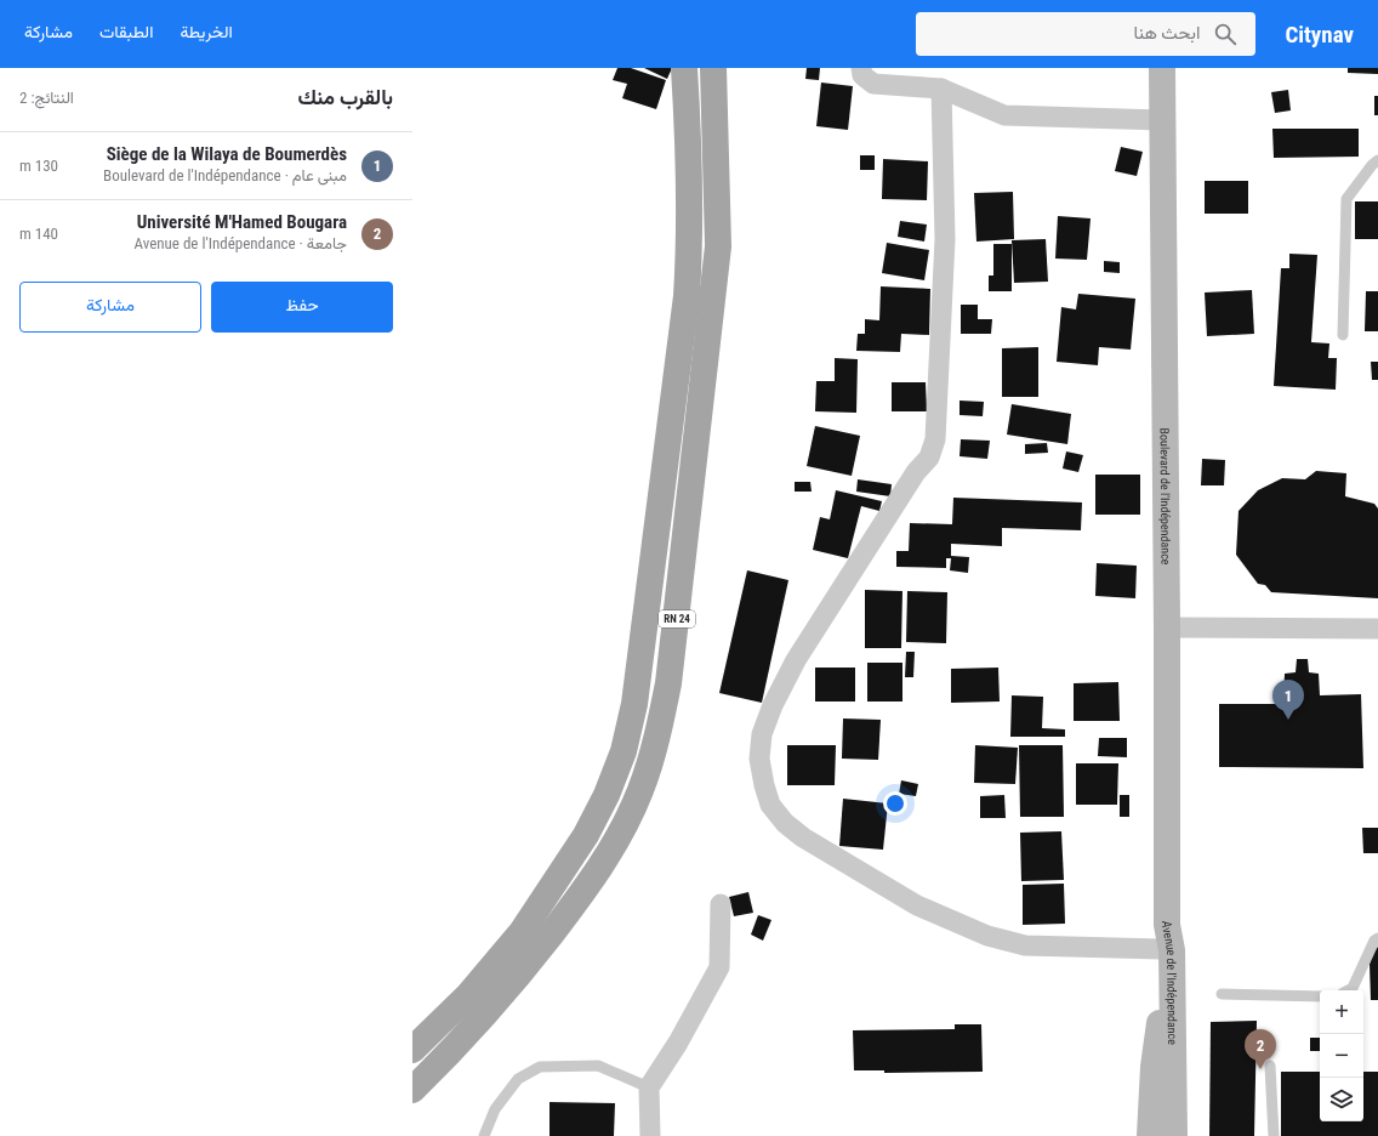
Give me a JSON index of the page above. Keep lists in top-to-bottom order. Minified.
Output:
{"streets":{"main road":["Boulevard de l'Indépendance","RN 24","Avenue de l'Indépendance"]},"crossings":[["Boulevard de l'Indépendance","Avenue de l'Indépendance"]],"page":{"header":"Citynav","search":"ابحث هنا","nav":["الخريطة","الطبقات","مشاركة"],"heading":["بالقرب منك","النتائج: 2"],"list":[{"mark":"1","name":"Siège de la Wilaya de Boumerdès","note":"مبنى عام · Boulevard de l'Indépendance","value":"130 m"},{"mark":"2","name":"Université M'Hamed Bougara","note":"جامعة · Avenue de l'Indépendance","value":"140 m"}],"buttons":["حفظ","مشاركة"],"pins":["1","2"],"map_buttons":["+","−"]}}
